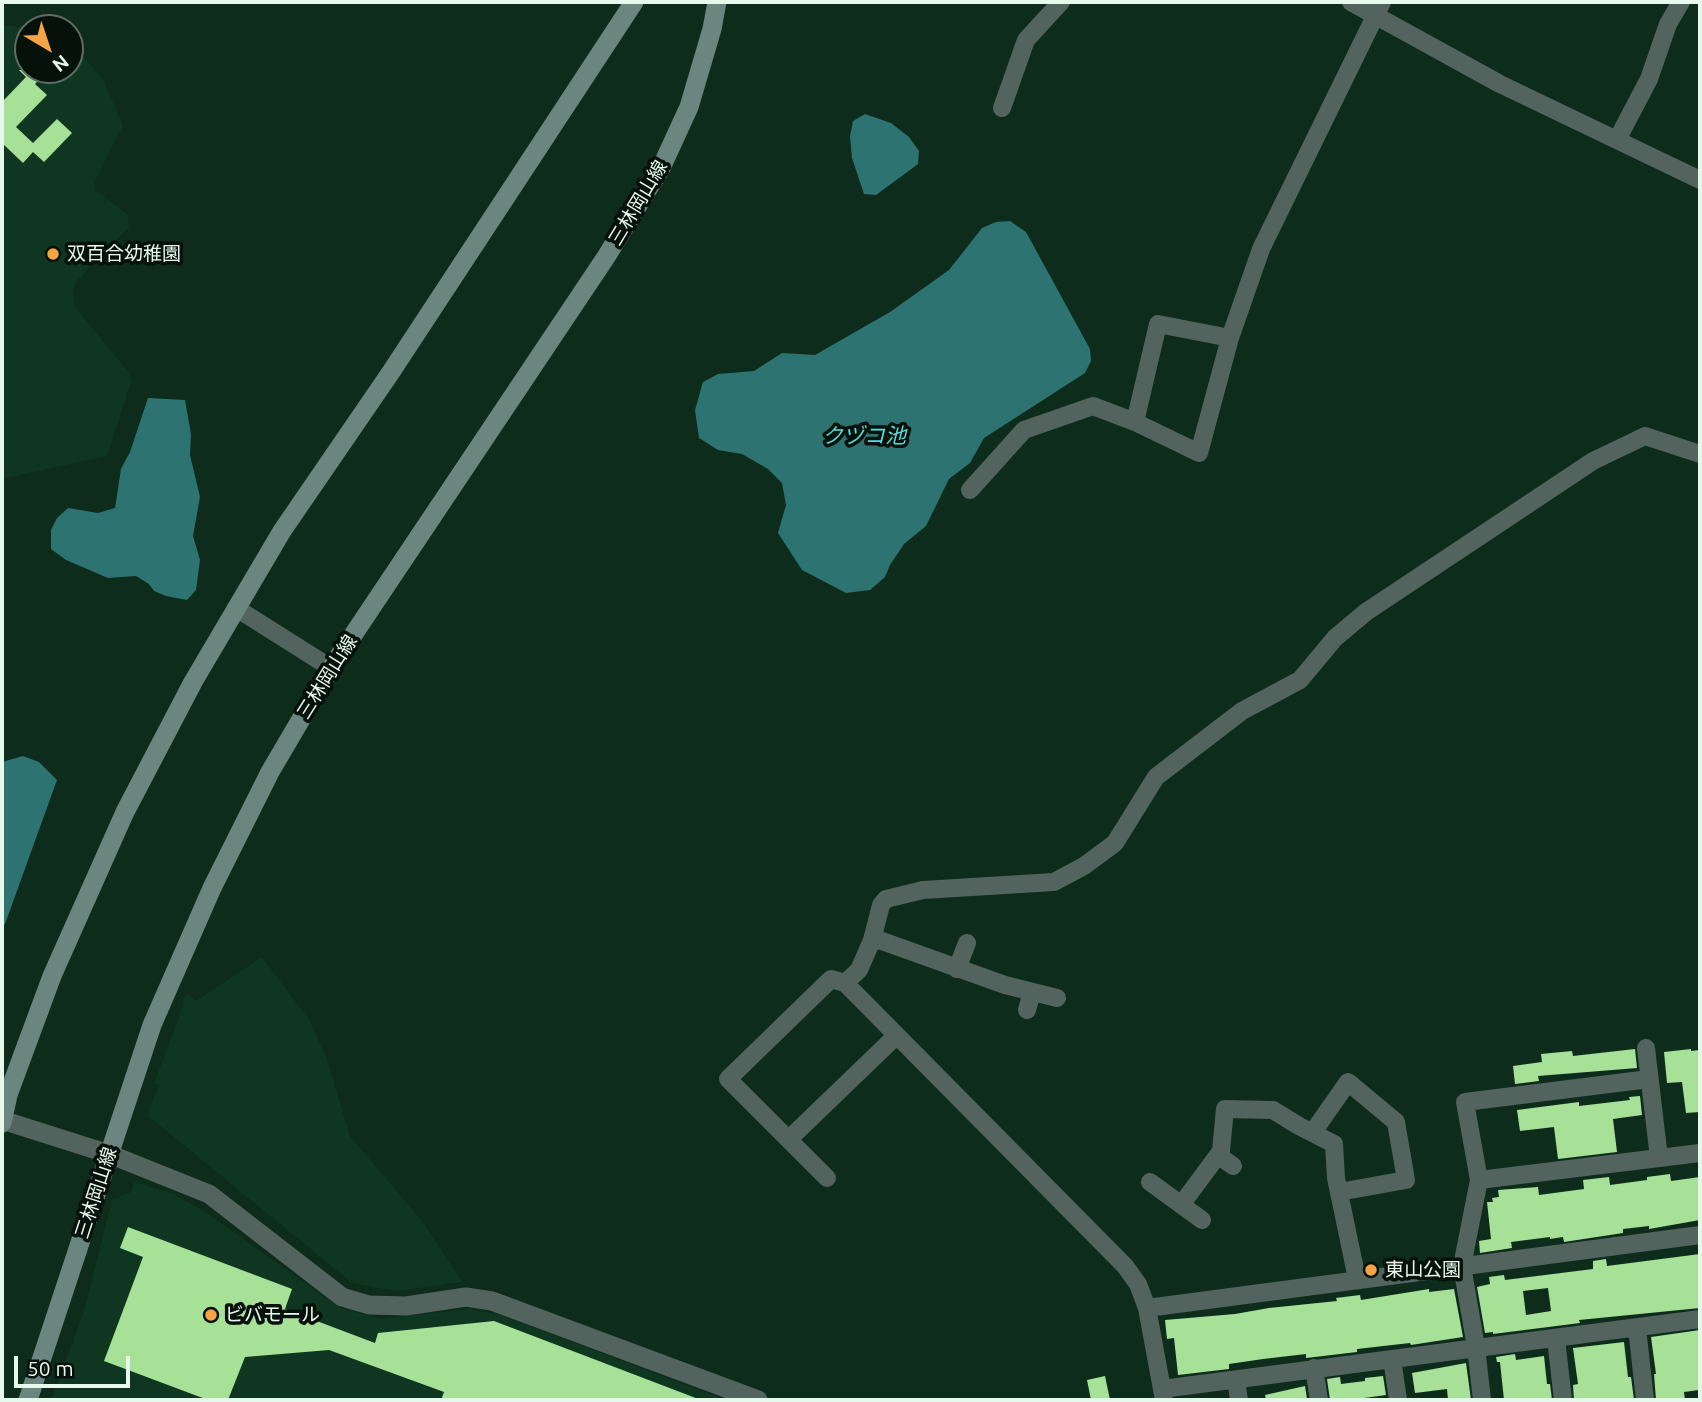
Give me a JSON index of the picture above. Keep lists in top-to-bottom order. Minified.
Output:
{"streets":{"main road":["三林岡山線"]},"water":["クヅコ池"],"places":["双百合幼稚園","東山公園","ビバモール"],"scale_bar":"50 m","north":"bottom right"}
